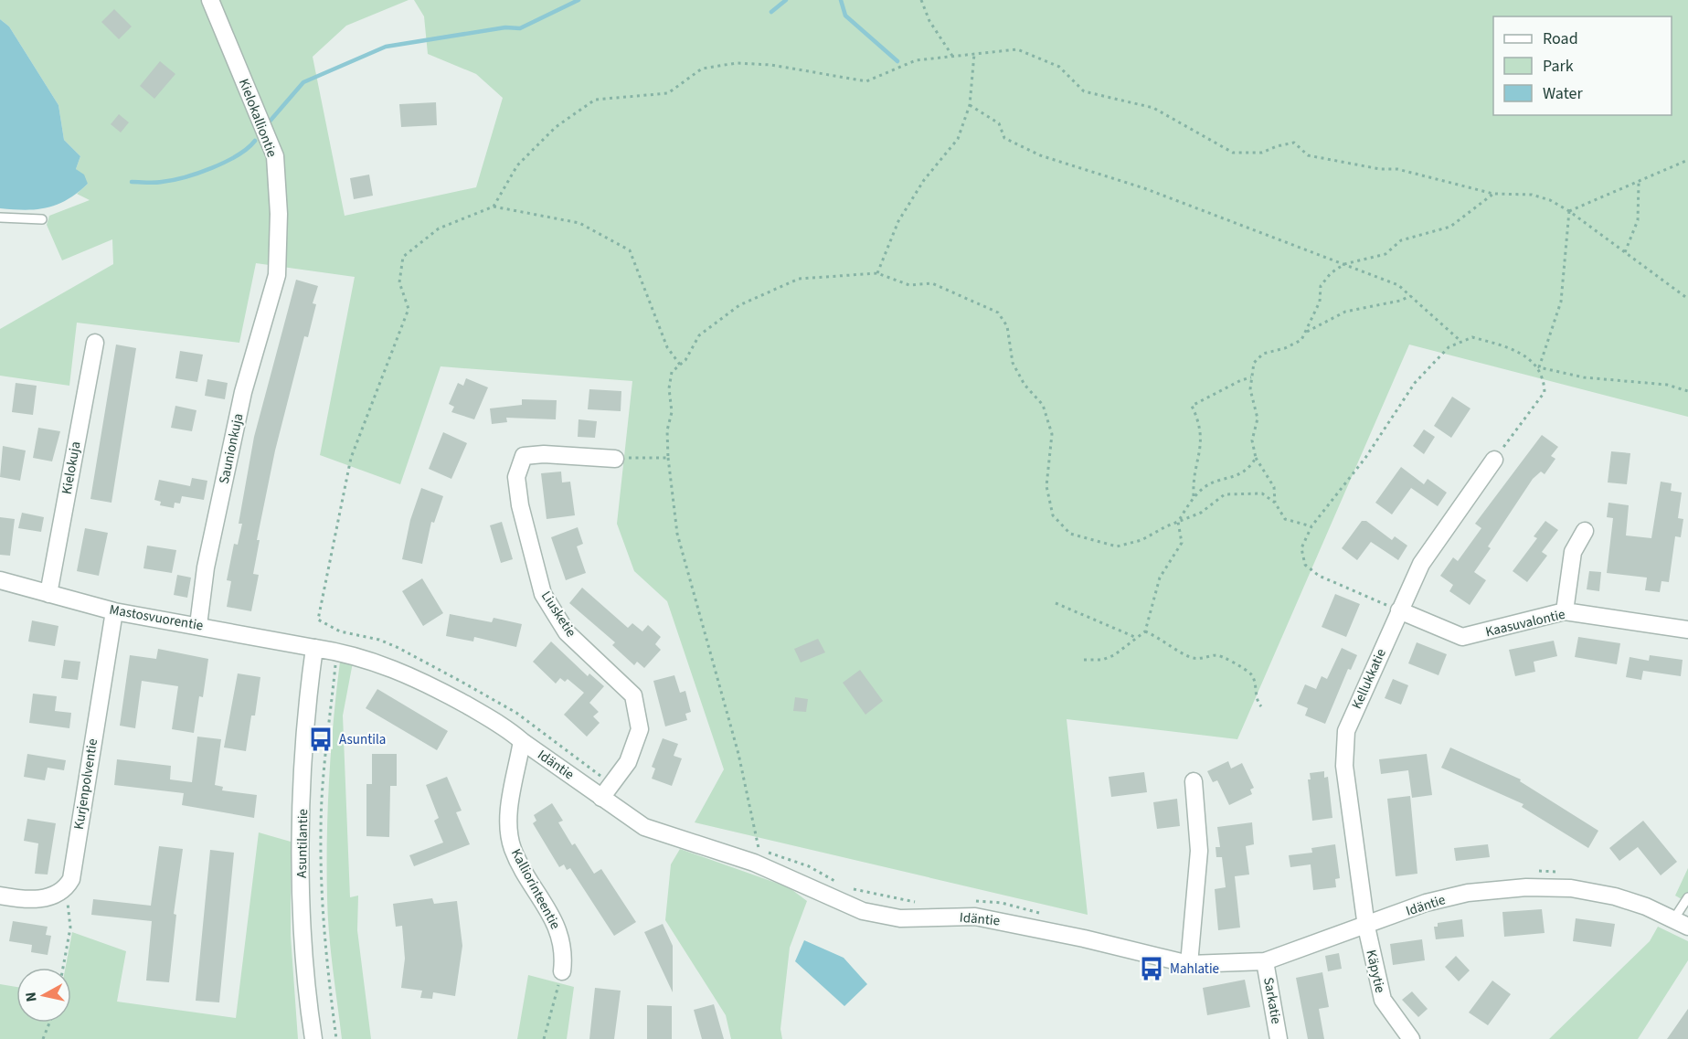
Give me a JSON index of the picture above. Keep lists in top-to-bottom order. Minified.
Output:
{"streets":{"street":["Kielokalliontie","Saunionkuja","Kielokuja","Liusketie","Mastosvuorentie","Kaasuvalontie","Kellukkatie","Idäntie","Kurjenpolventie","Asuntilantie","Kalliorinteentie","Käpytie","Sarkatie"]},"crossings":[["Kielokalliontie","Saunionkuja"],["Saunionkuja","Mastosvuorentie"],["Kielokuja","Mastosvuorentie"],["Liusketie","Idäntie"],["Mastosvuorentie","Idäntie"],["Mastosvuorentie","Kurjenpolventie"],["Mastosvuorentie","Asuntilantie"],["Kaasuvalontie","Kellukkatie"],["Kellukkatie","Idäntie"],["Kellukkatie","Käpytie"],["Idäntie","Asuntilantie"],["Idäntie","Kalliorinteentie"],["Idäntie","Käpytie"],["Idäntie","Sarkatie"]],"places":{"bus stop":["Asuntila","Mahlatie"]},"legend":["Road","Park","Water"],"north":"left"}
